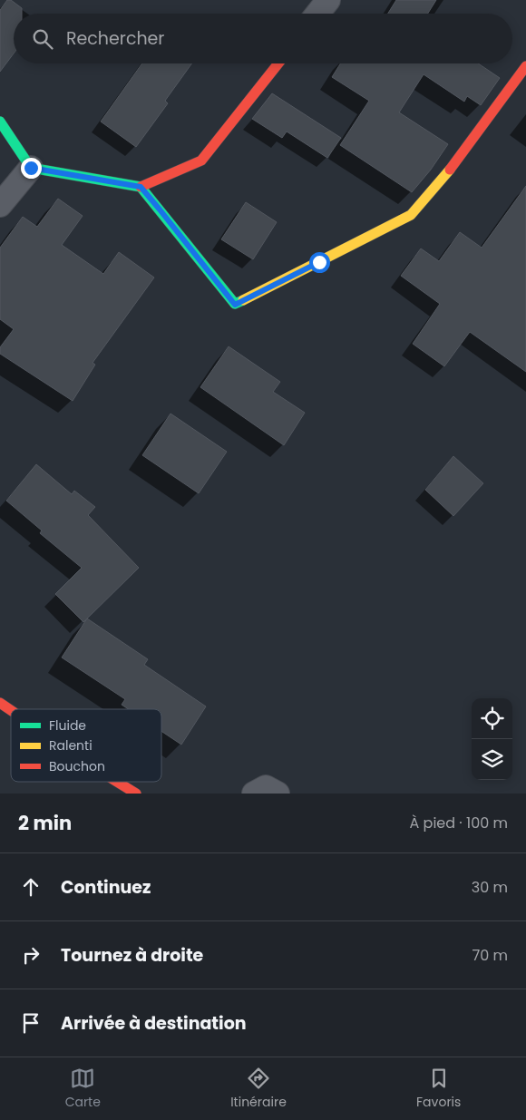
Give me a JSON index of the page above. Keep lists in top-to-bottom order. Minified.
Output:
{"legend":["Fluide","Ralenti","Bouchon"],"page":{"search":"Rechercher","heading":["2 min","À pied · 100 m"],"list":[["Continuez","30 m"],["Tournez à droite","70 m"],"Arrivée à destination"],"nav":["Carte","Itinéraire","Favoris"]}}
